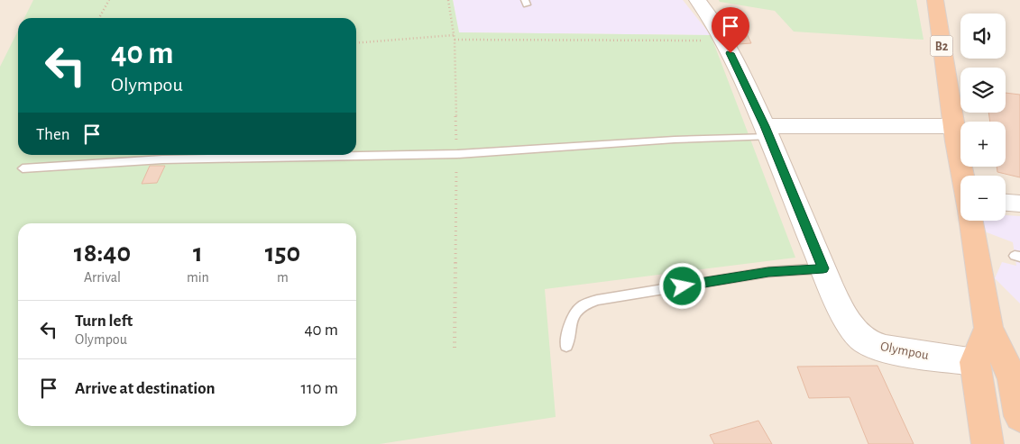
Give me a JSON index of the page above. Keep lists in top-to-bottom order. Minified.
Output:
{"streets":{"highway":["B2"],"street":["Olympou"]},"page":{"map_buttons":["+","−"],"turn":["40 m","Olympou"],"then":"Then","eta":["18:40","Arrival","1","min","150","m"],"list":[{"name":"Turn left","note":"Olympou","value":"40 m"},{"name":"Arrive at destination","value":"110 m"}]}}
